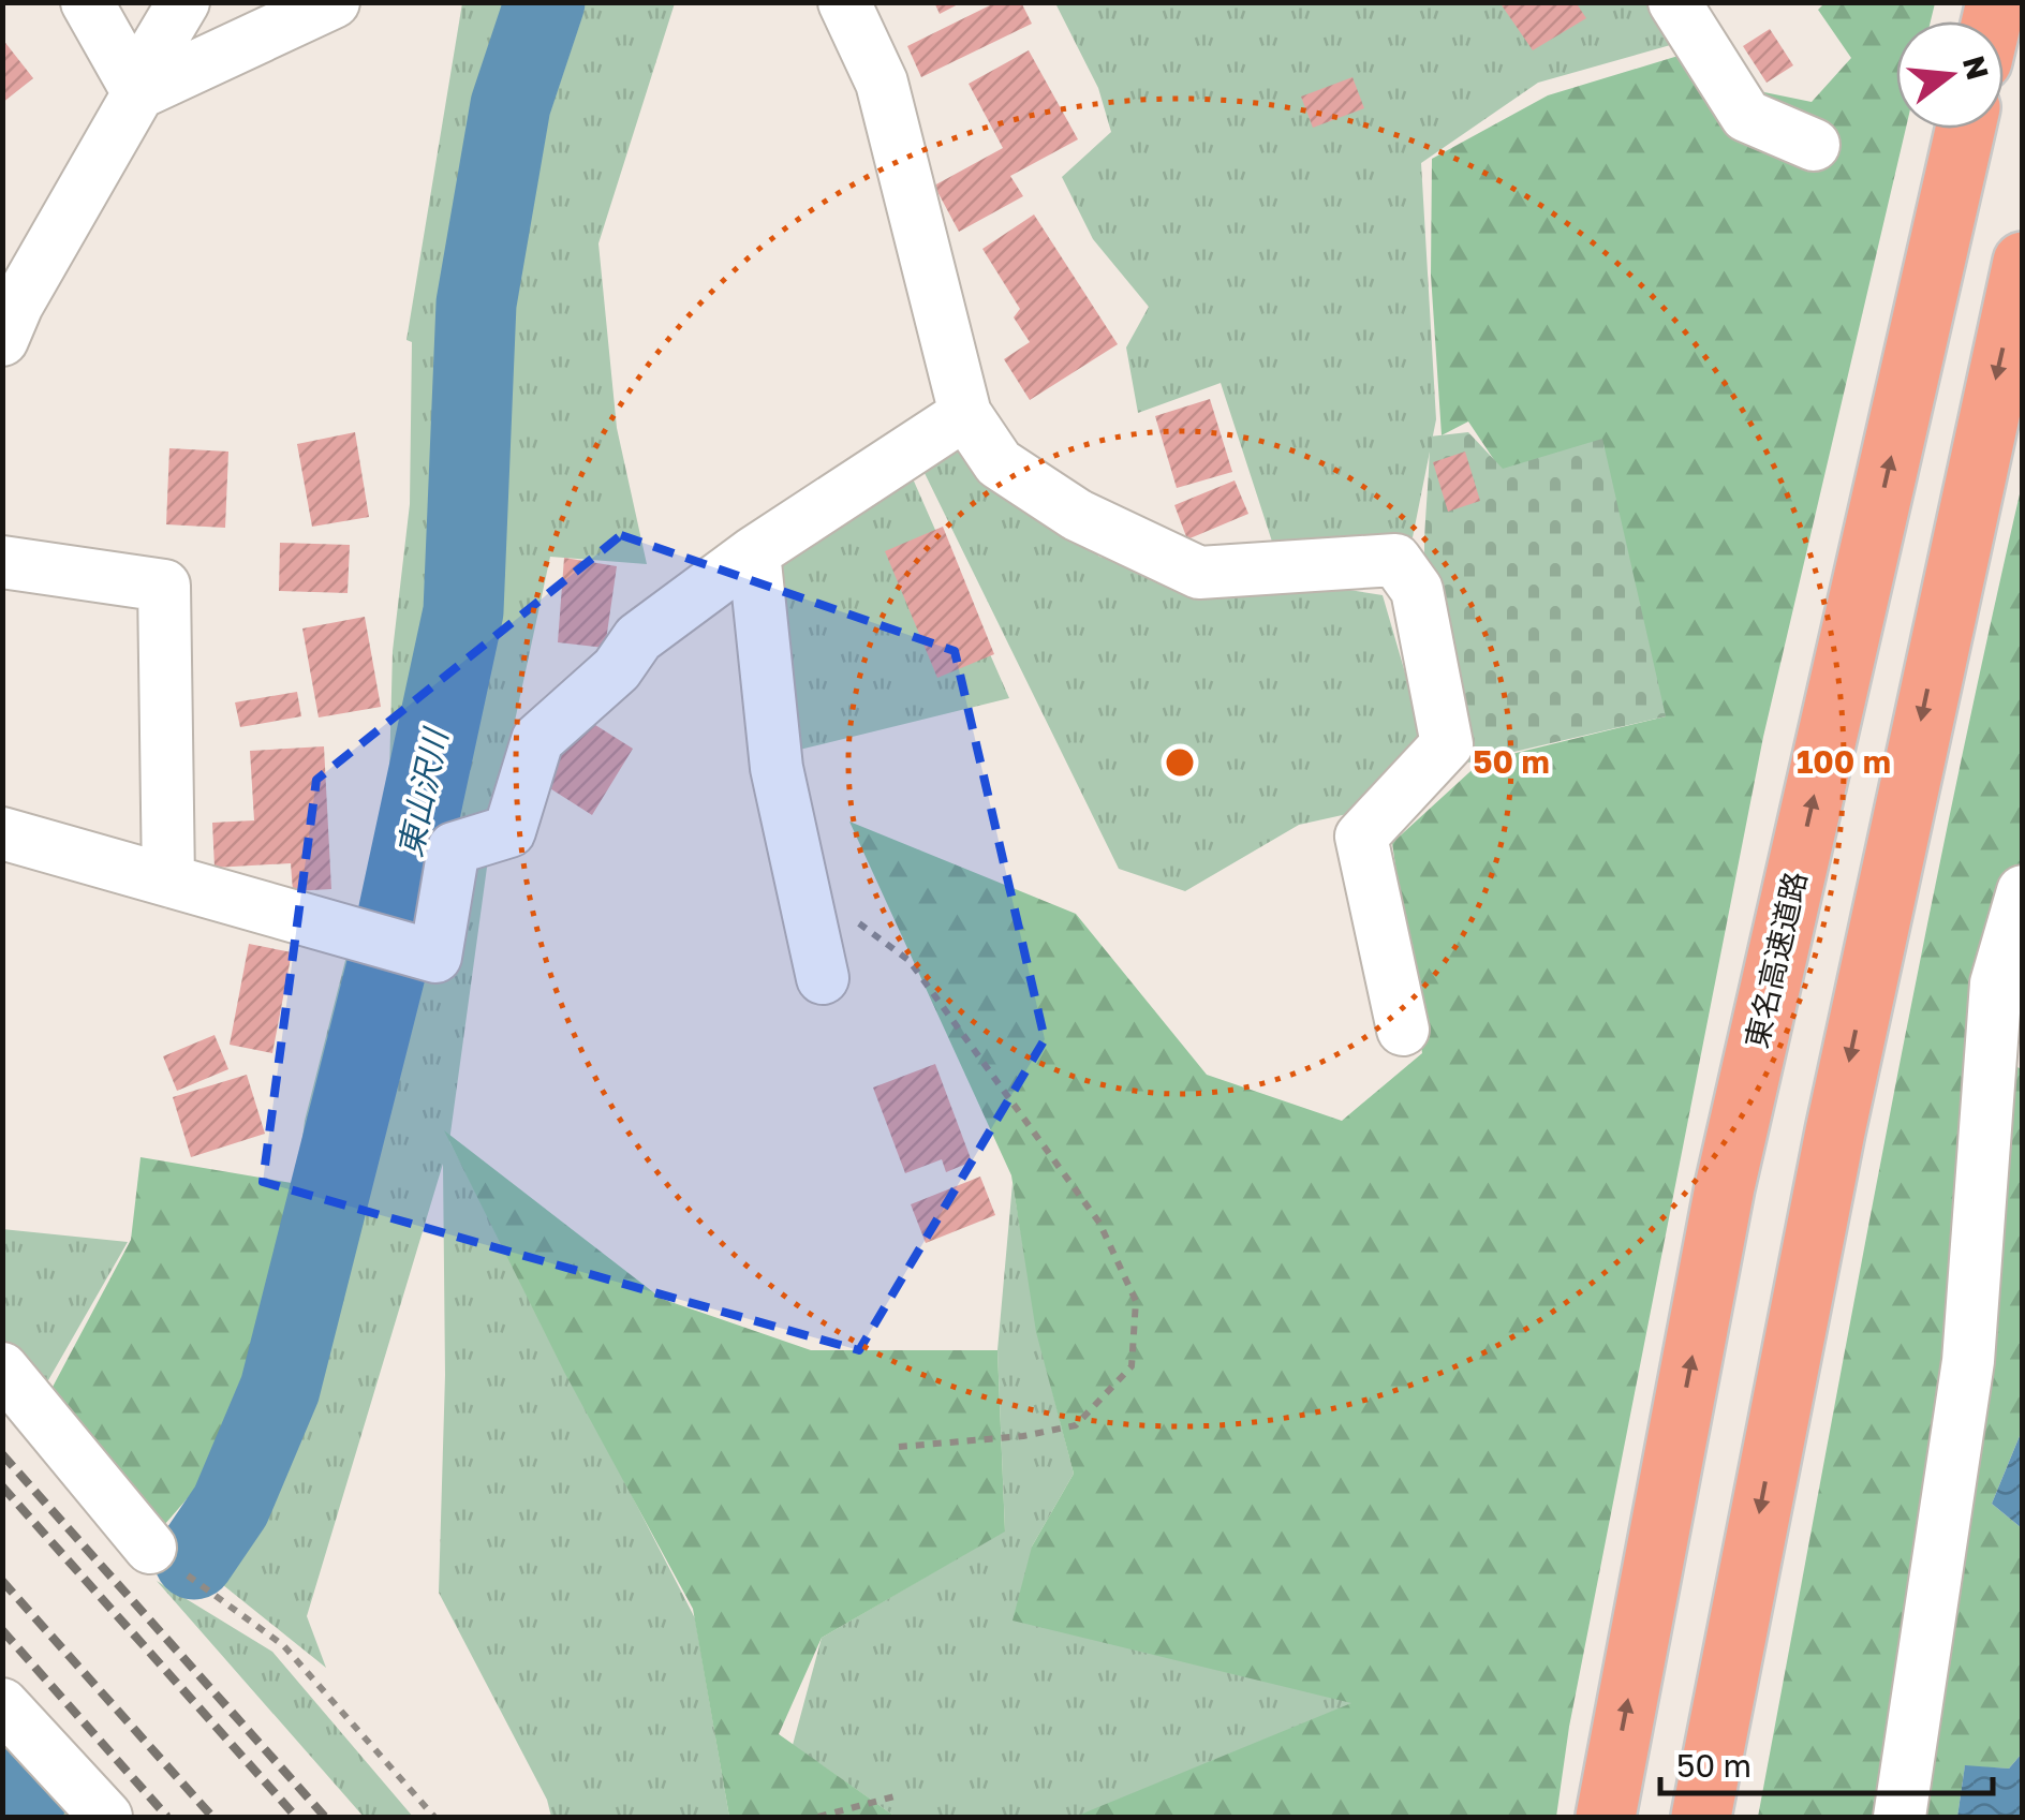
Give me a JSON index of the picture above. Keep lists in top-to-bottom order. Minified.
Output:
{"streets":{"highway":["東名高速道路"]},"water":["東山沢川"],"scale_bar":"50 m","north":"right","rings":["50 m","100 m"]}
